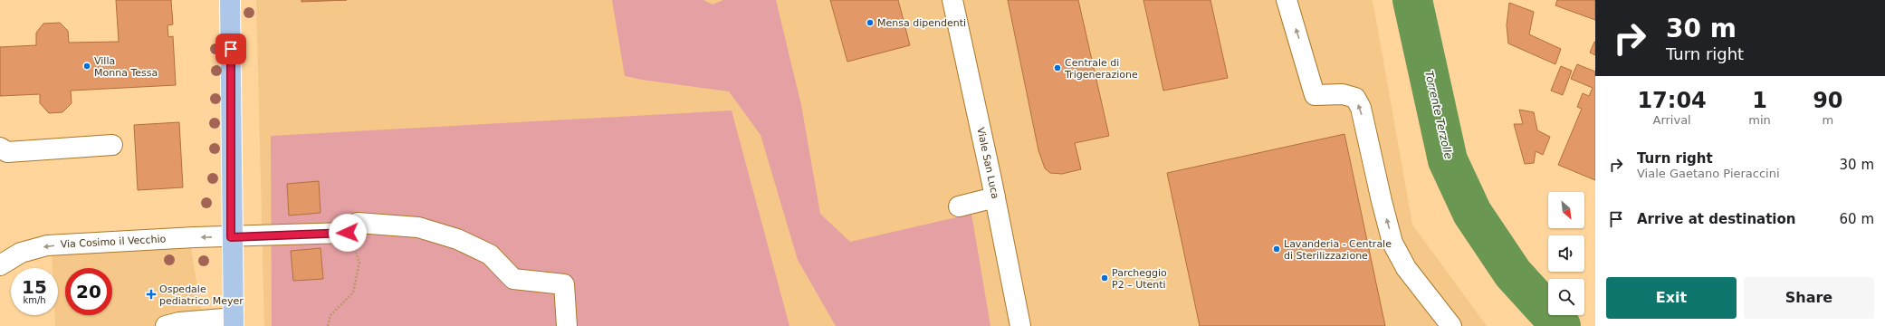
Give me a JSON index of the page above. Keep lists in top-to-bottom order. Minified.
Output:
{"streets":{"street":["Viale San Luca","Via Cosimo il Vecchio"]},"water":["Torrente Terzolle"],"places":{"other":["Mensa dipendenti","Villa Monna Tessa","Centrale di Trigenerazione","Lavanderia - Centrale di Sterilizzazione","Parcheggio P2 – Utenti"],"health":["Ospedale pediatrico Meyer"]},"north":"bottom right","page":{"turn":["30 m","Turn right"],"eta":["17:04","Arrival","1","min","90","m"],"list":[{"name":"Turn right","note":"Viale Gaetano Pieraccini","value":"30 m"},{"name":"Arrive at destination","value":"60 m"}],"speed":"15 km/h","limit":"20","buttons":["Exit","Share"]}}
